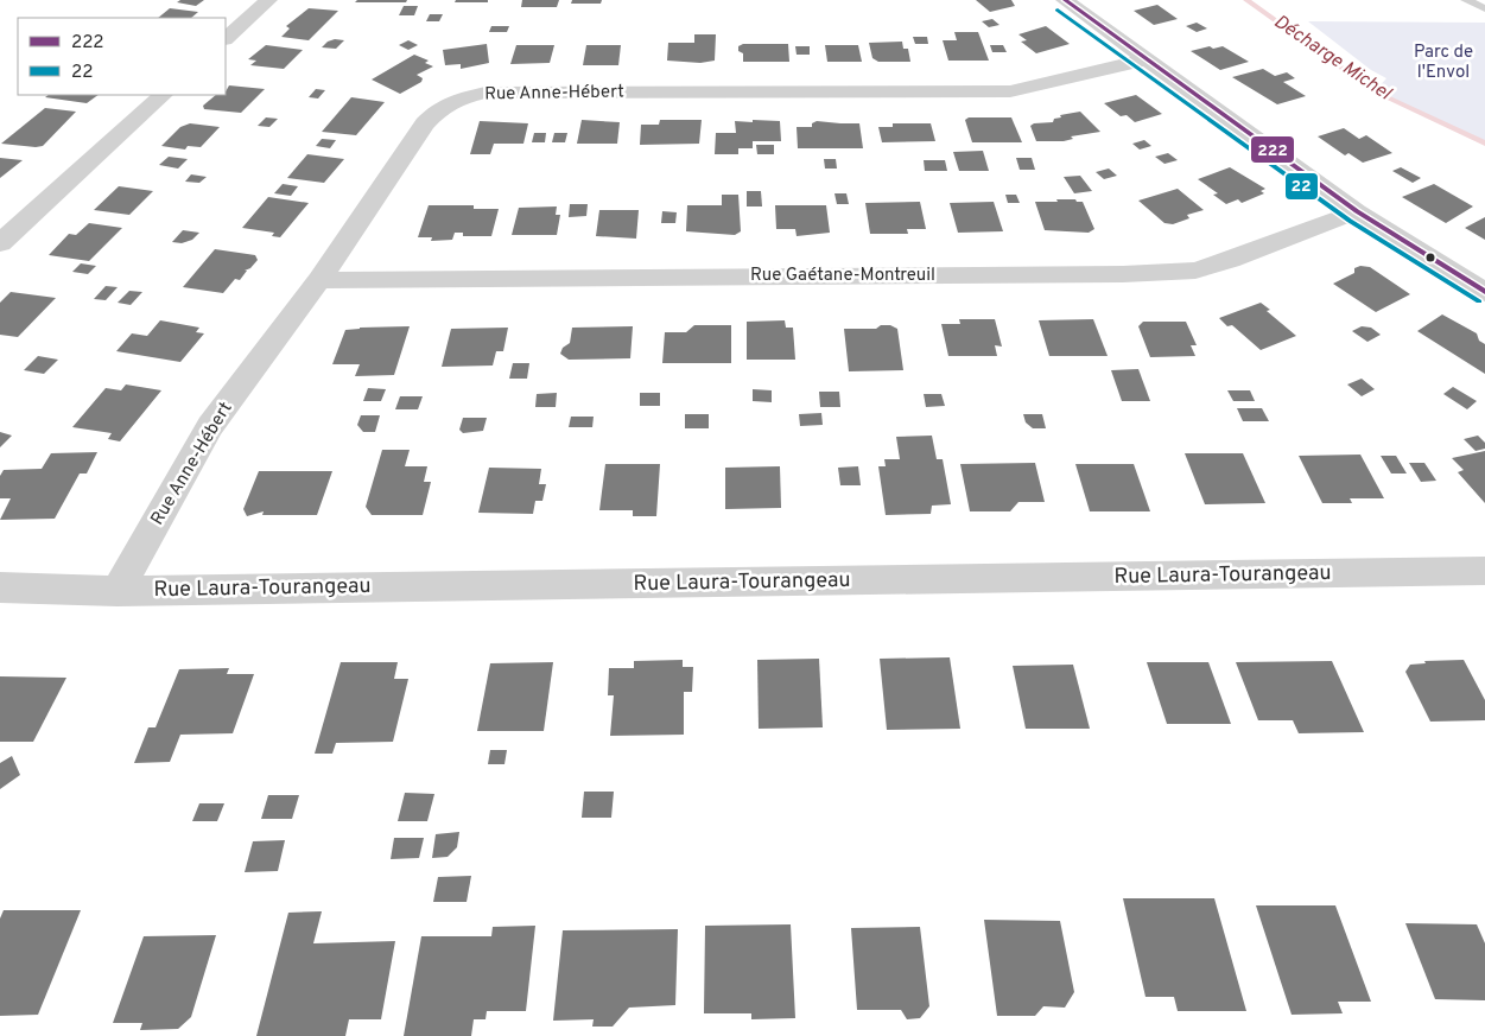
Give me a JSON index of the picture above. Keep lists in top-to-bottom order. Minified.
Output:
{"streets":{"street":["Rue Anne-Hébert","Rue Gaétane-Montreuil","Rue Laura-Tourangeau"]},"crossings":[["Rue Anne-Hébert","Rue Gaétane-Montreuil"],["Rue Anne-Hébert","Rue Laura-Tourangeau"]],"water":["Décharge Michel"],"parks":["Parc de l'Envol"],"lines":["transit line 222","transit line 22"],"legend":["222","22"]}
